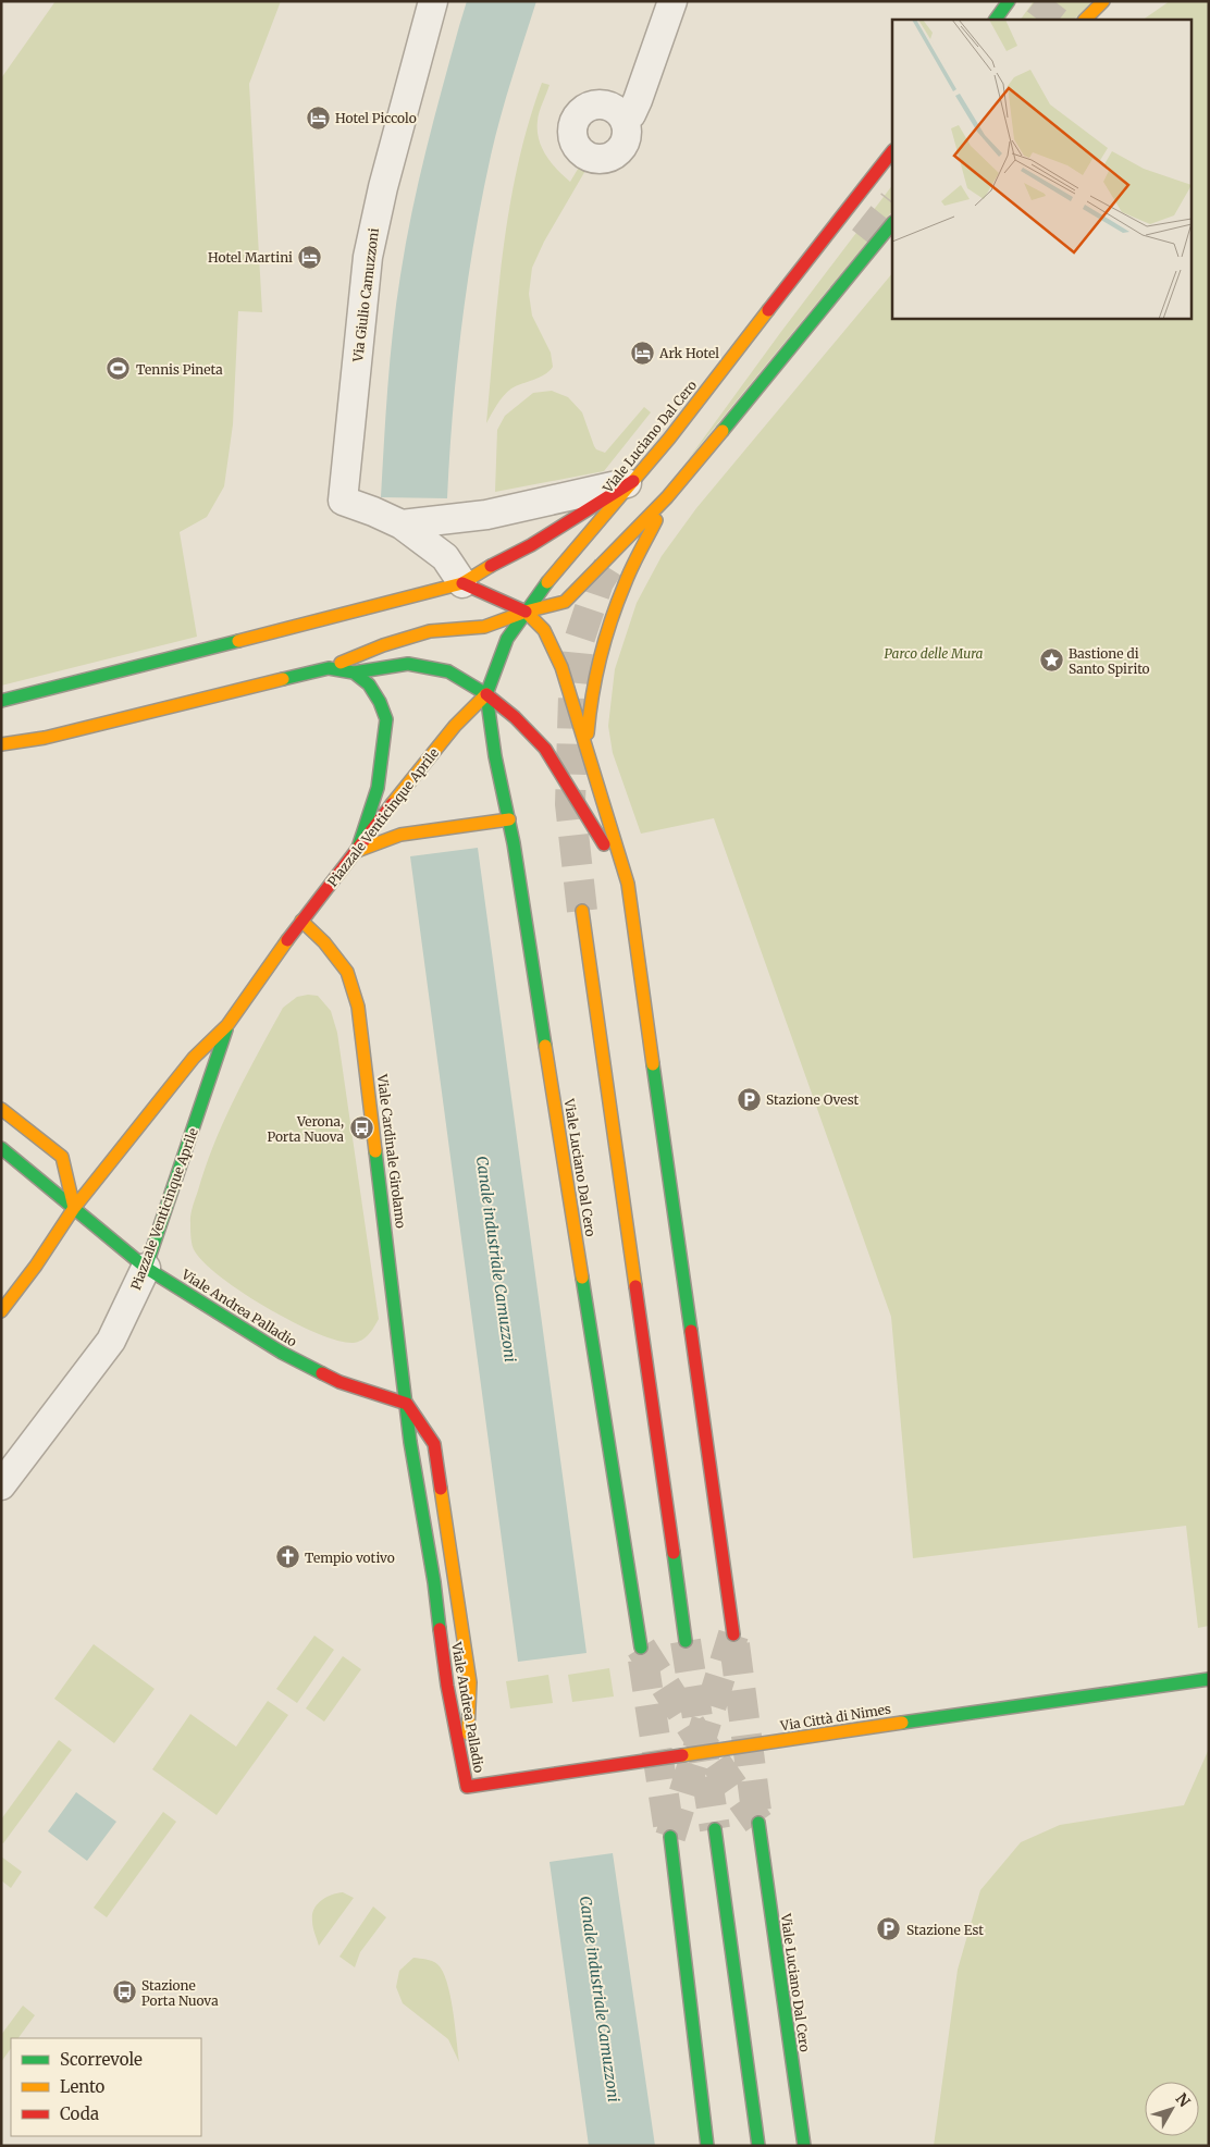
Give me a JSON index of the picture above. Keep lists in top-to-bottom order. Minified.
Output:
{"streets":{"main road":["Viale Luciano Dal Cero","Piazzale Venticinque Aprile","Viale Cardinale Girolamo","Viale Andrea Palladio","Via Città di Nimes"],"street":["Via Giulio Camuzzoni"]},"crossings":[["Viale Luciano Dal Cero","Piazzale Venticinque Aprile"],["Piazzale Venticinque Aprile","Viale Cardinale Girolamo"],["Piazzale Venticinque Aprile","Viale Andrea Palladio"],["Viale Cardinale Girolamo","Viale Andrea Palladio"],["Viale Andrea Palladio","Via Città di Nimes"]],"water":["Canale industriale Camuzzoni"],"parks":["Parco delle Mura"],"places":{"hotel":["Hotel Piccolo","Hotel Martini","Ark Hotel"],"sports":["Tennis Pineta"],"place":["Bastione di Santo Spirito"],"parking":["Stazione Ovest","Stazione Est"],"bus stop":["Verona, Porta Nuova","Stazione Porta Nuova"],"church":["Tempio votivo"]},"legend":["Scorrevole","Lento","Coda"],"north":"top right"}
